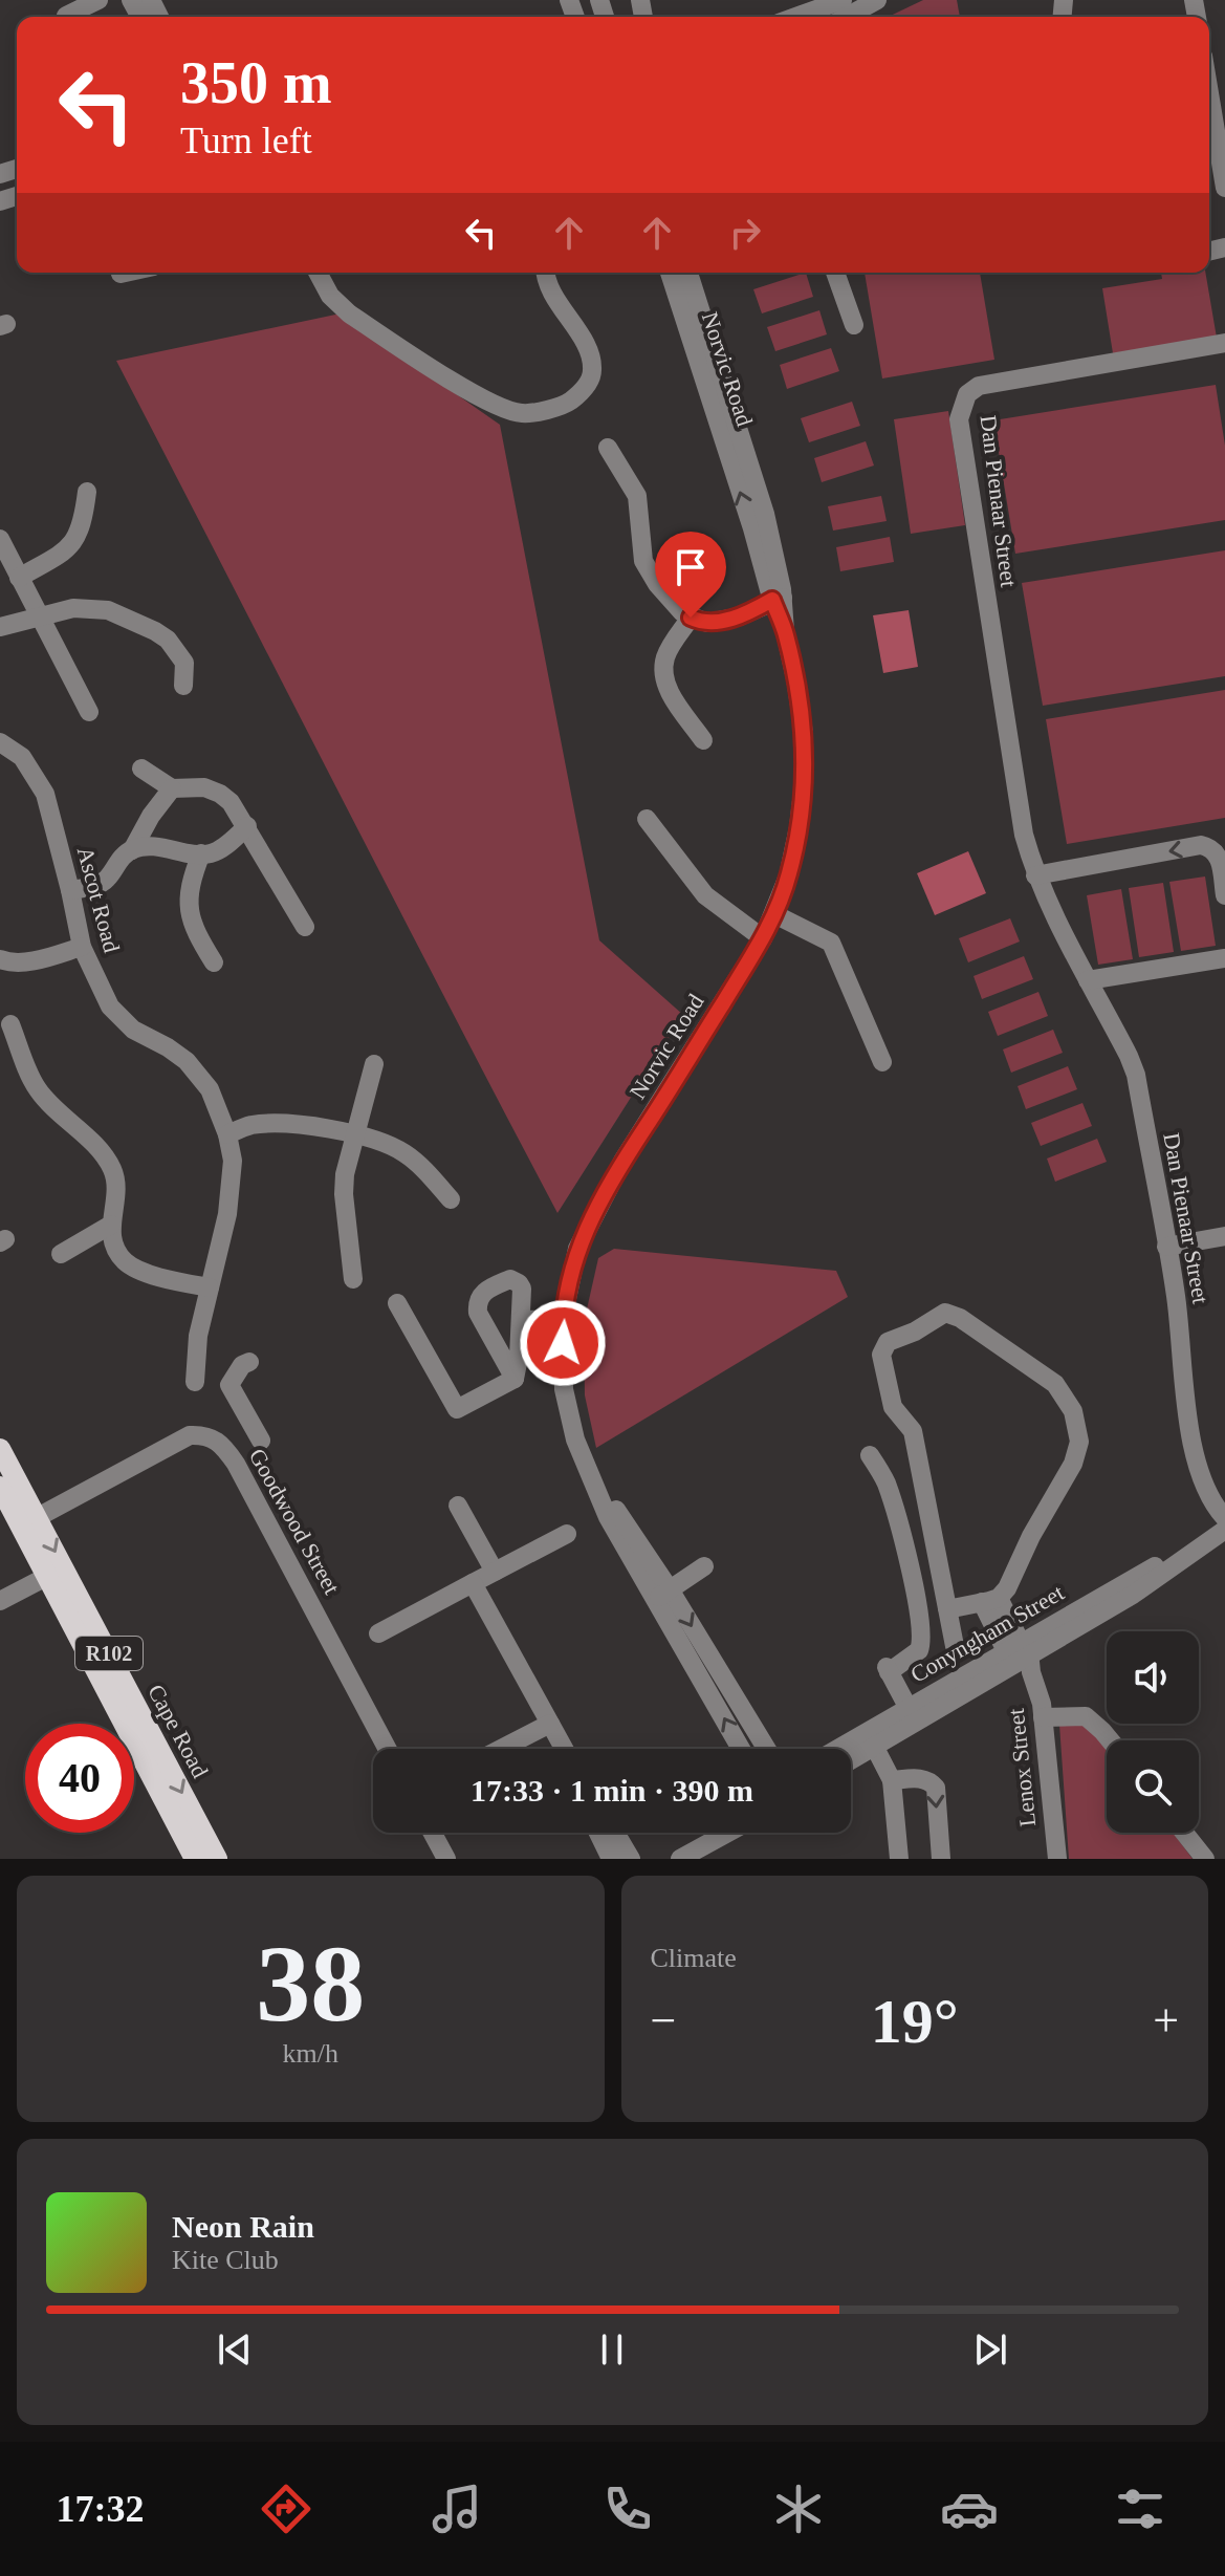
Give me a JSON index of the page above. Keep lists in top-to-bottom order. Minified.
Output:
{"streets":{"main road":["R102","Cape Road"],"street":["Norvic Road","Dan Pienaar Street","Ascot Road","Goodwood Street","Conyngham Street","Lenox Street"]},"crossings":[["Goodwood Street","Cape Road"],["Conyngham Street","Lenox Street"]],"page":{"turn":["350 m","Turn left"],"limit":"40","trip":"17:33 · 1 min · 390 m","tile":[["38","km/h"],"Climate"],"heat":["−","19°","+"],"song":["Neon Rain","Kite Club"],"tabs":"17:32"}}
